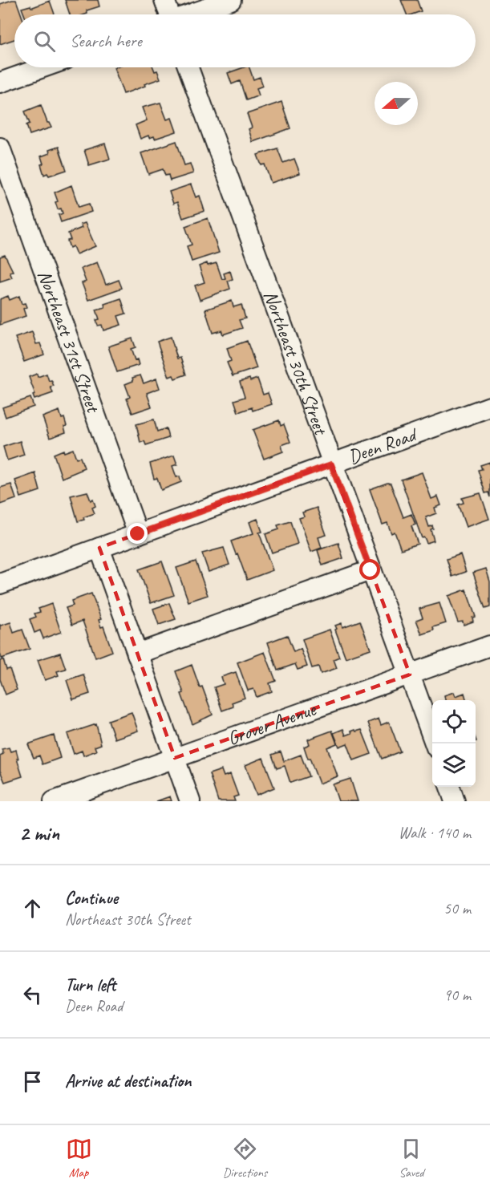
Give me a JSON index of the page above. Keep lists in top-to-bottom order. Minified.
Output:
{"streets":{"street":["Northeast 31st Street","Northeast 30th Street","Deen Road","Grover Avenue"]},"crossings":[["Northeast 31st Street","Deen Road"],["Northeast 30th Street","Deen Road"],["Northeast 30th Street","Grover Avenue"]],"north":"left","page":{"search":"Search here","heading":["2 min","Walk · 140 m"],"list":[["Continue","Northeast 30th Street","50 m"],["Turn left","Deen Road","90 m"],"Arrive at destination"],"nav":["Map","Directions","Saved"]}}
